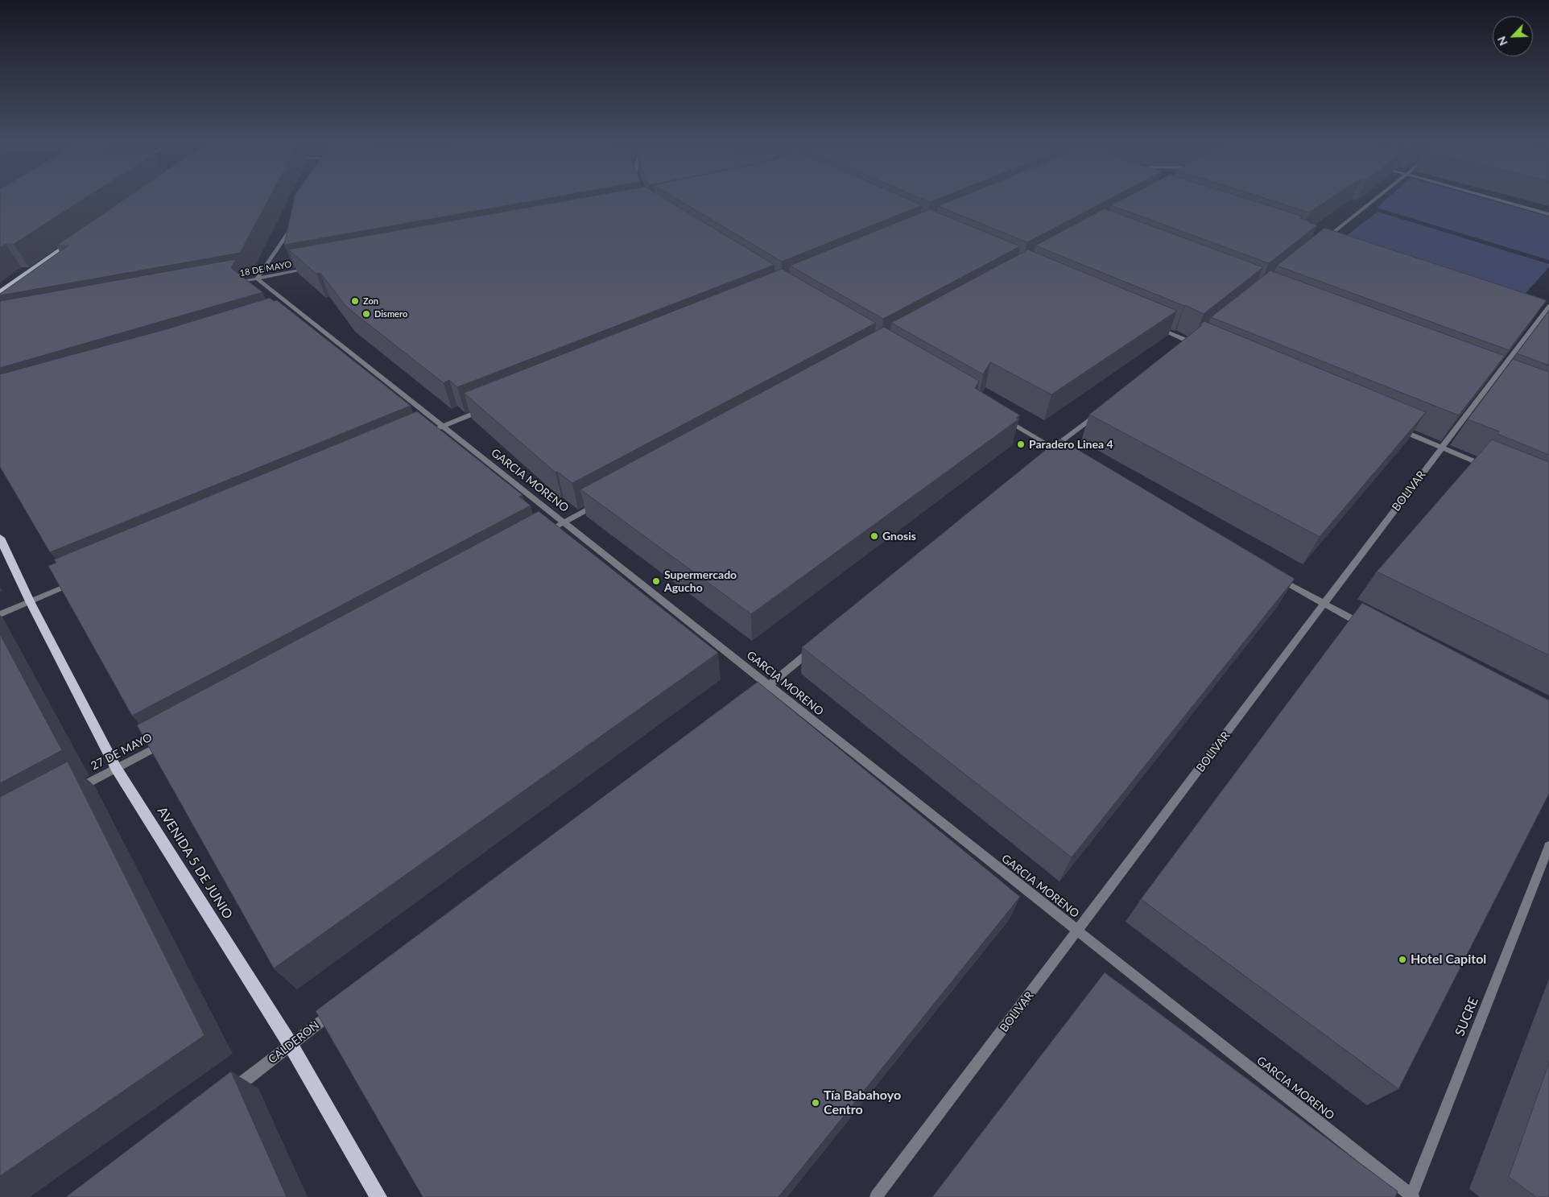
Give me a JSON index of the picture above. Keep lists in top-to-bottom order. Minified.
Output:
{"streets":{"main road":["AVENIDA 5 DE JUNIO"],"street":["18 DE MAYO","GARCIA MORENO","BOLIVAR","27 DE MAYO","SUCRE","CALDERON"]},"crossings":[["18 DE MAYO","GARCIA MORENO"],["GARCIA MORENO","BOLIVAR"],["GARCIA MORENO","SUCRE"],["27 DE MAYO","AVENIDA 5 DE JUNIO"],["AVENIDA 5 DE JUNIO","CALDERON"]],"places":["Zon","Dismero","Paradero Linea 4","Gnosis","Supermercado Agucho","Hotel Capitol","Tía Babahoyo Centro"],"north":"bottom left"}
